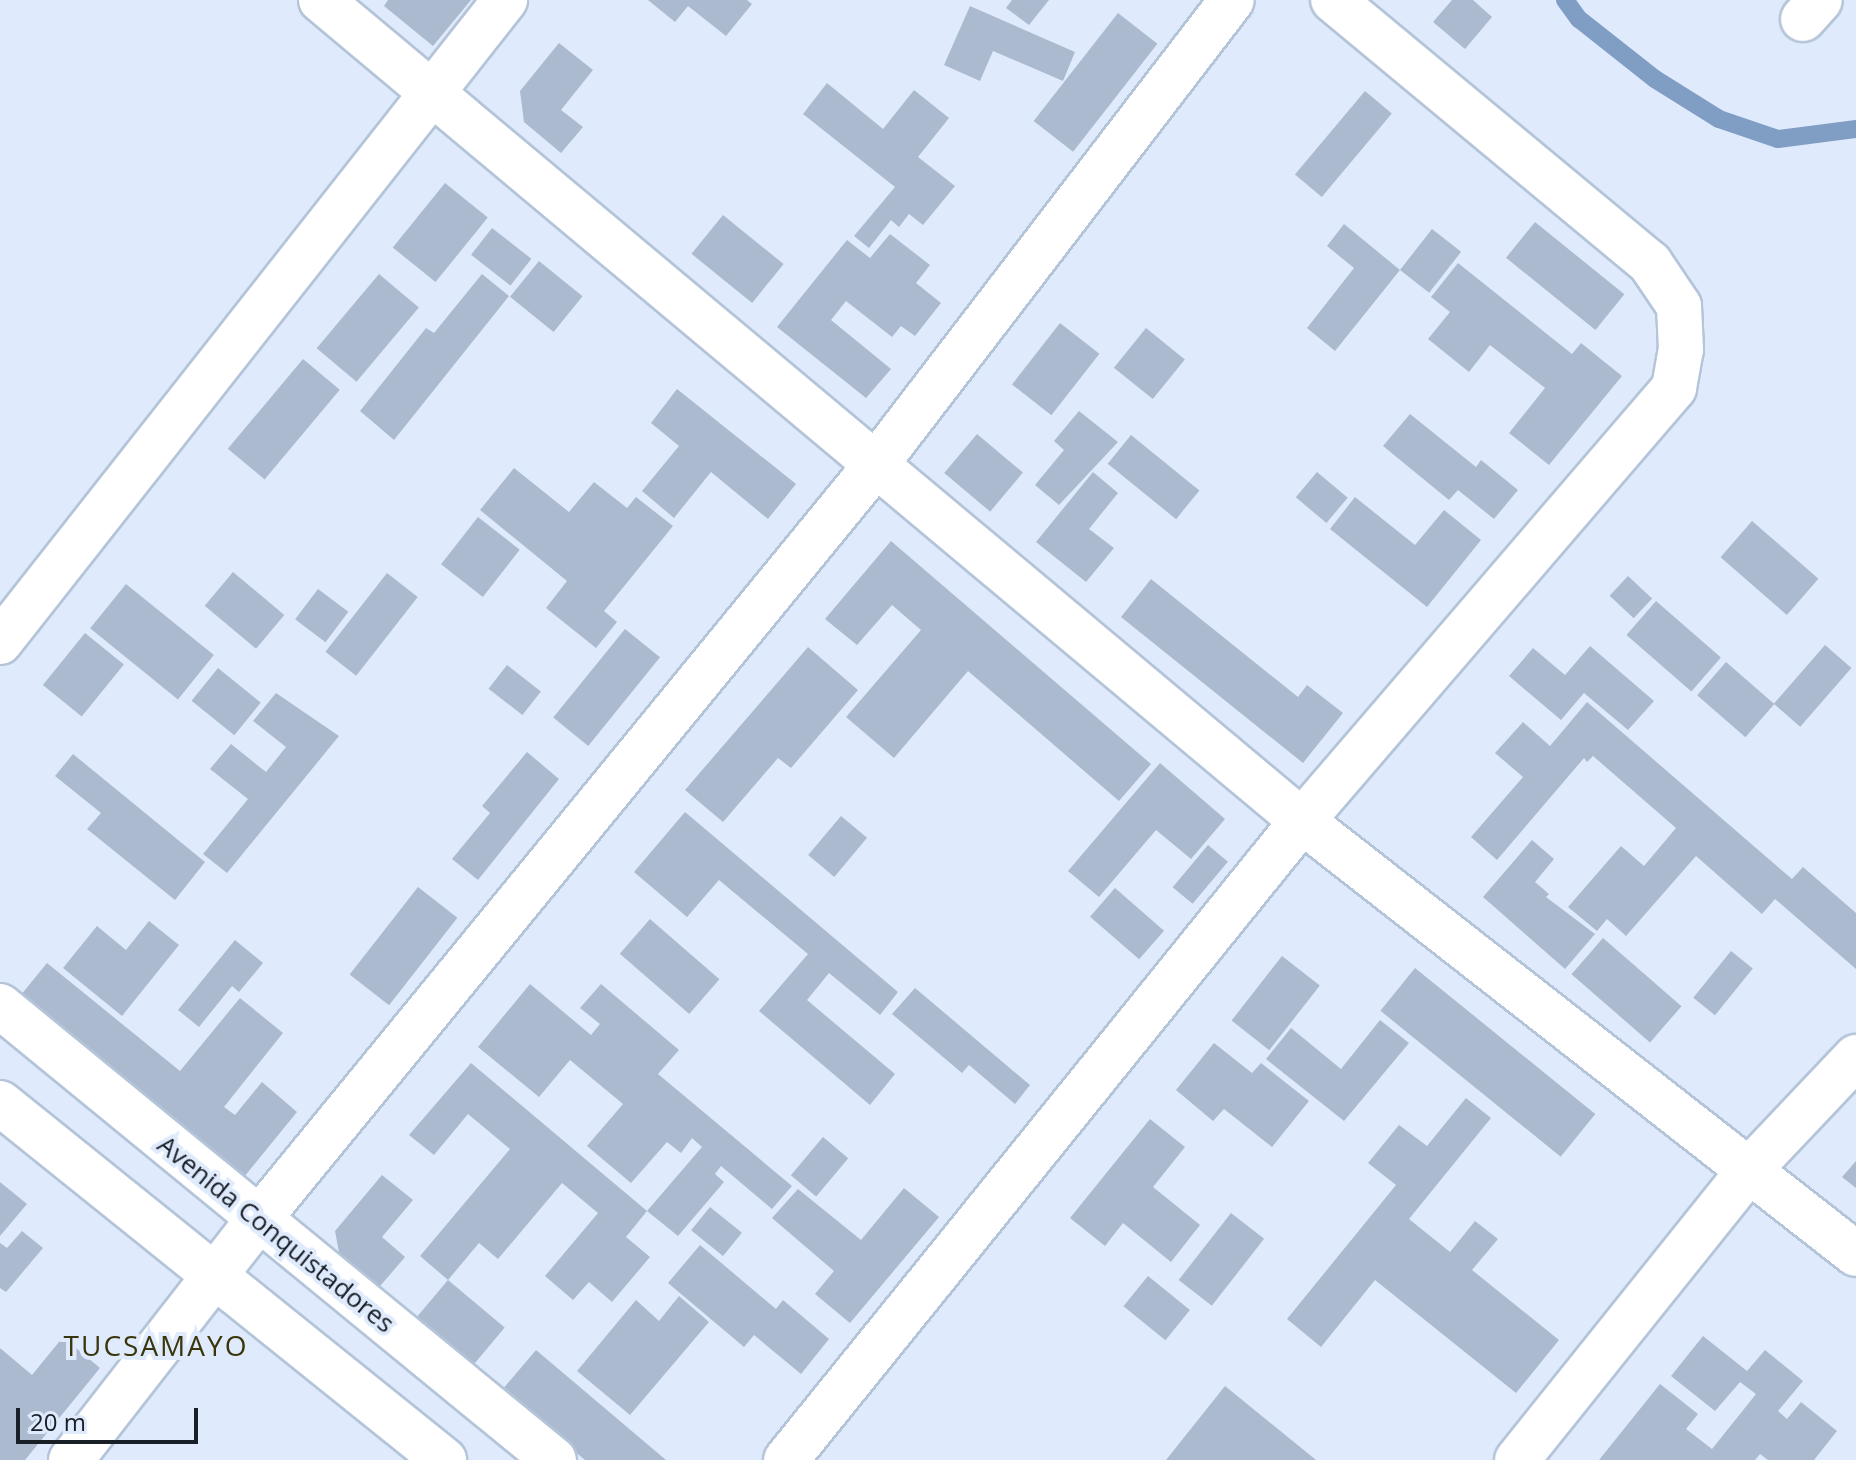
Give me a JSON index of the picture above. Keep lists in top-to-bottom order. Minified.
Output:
{"streets":{"street":["Avenida Conquistadores"]},"districts":["TUCSAMAYO"],"scale_bar":"20 m"}
